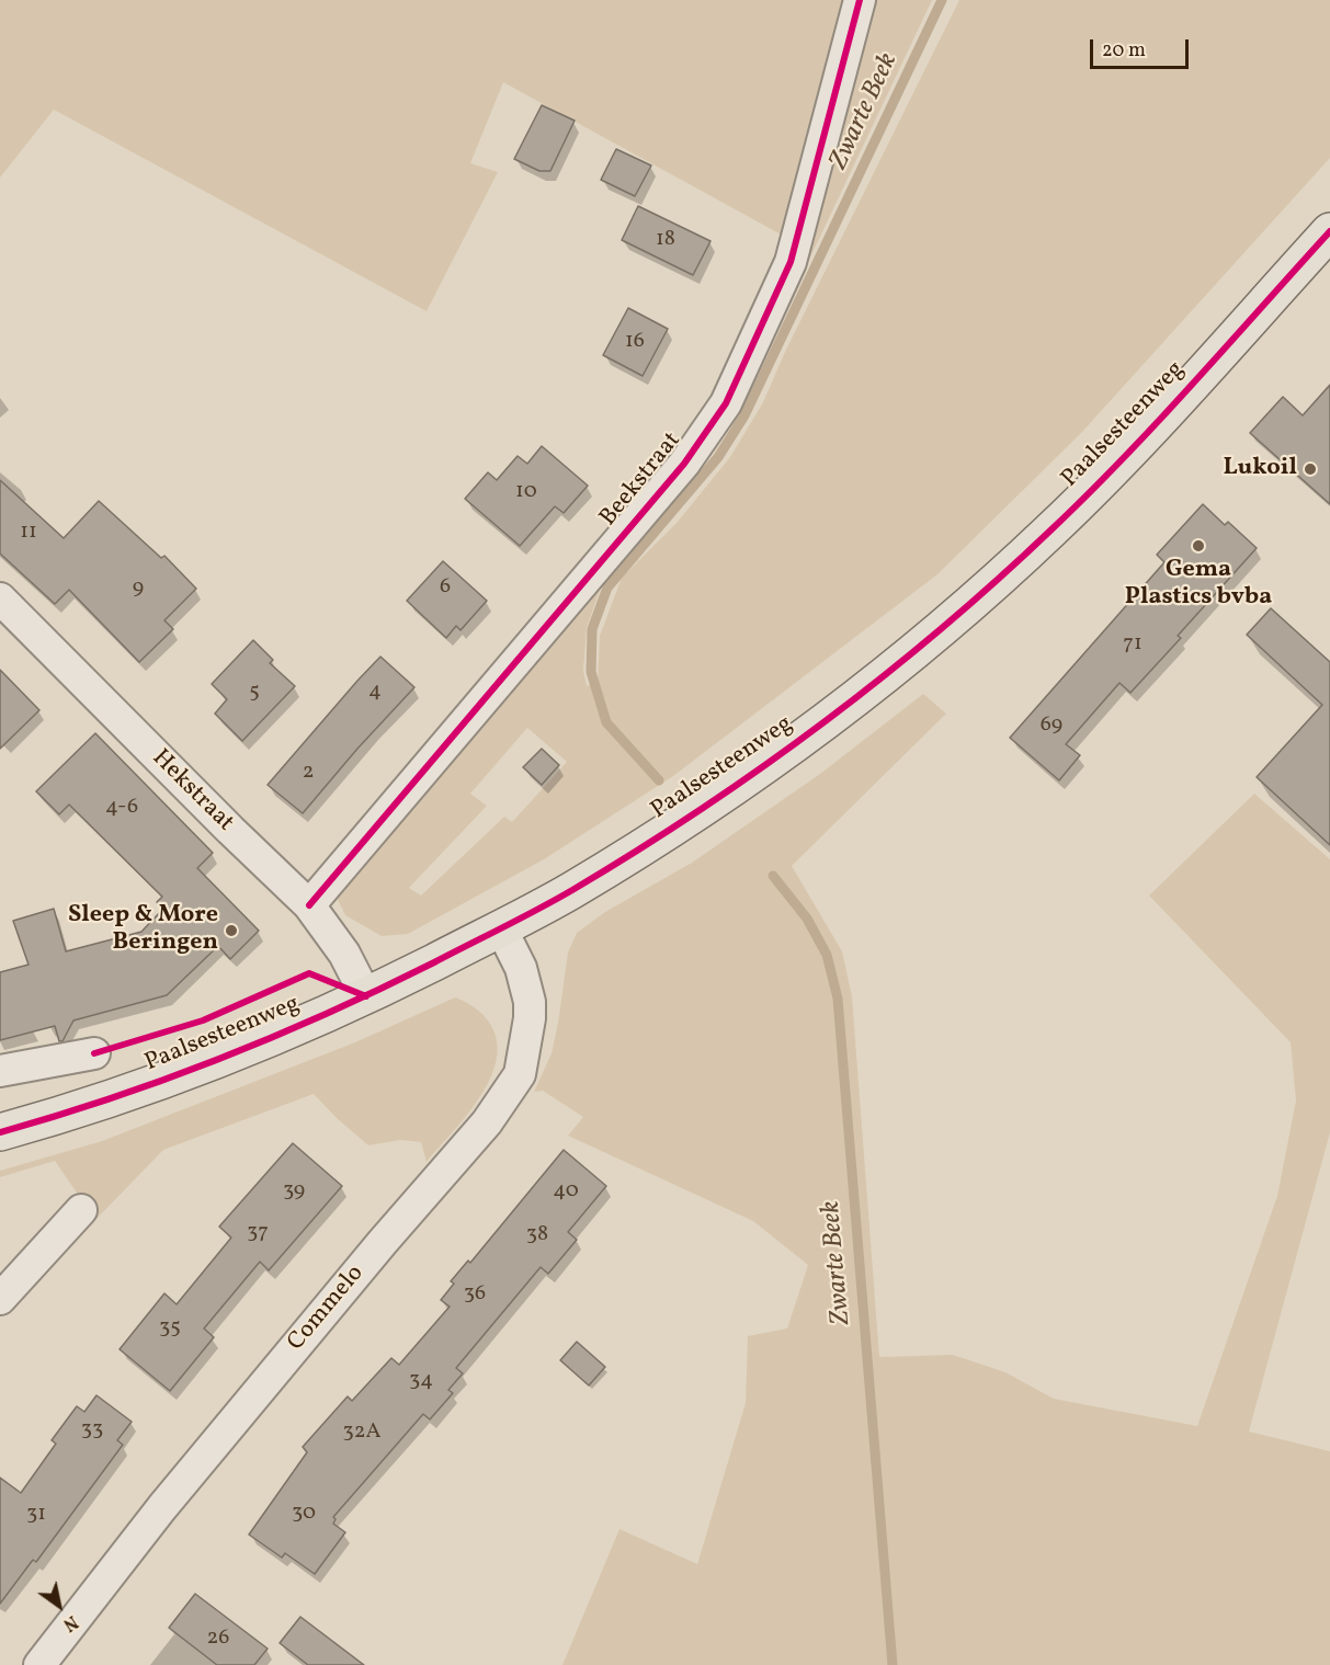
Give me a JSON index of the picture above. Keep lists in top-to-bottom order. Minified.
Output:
{"streets":{"main road":["Paalsesteenweg"],"street":["Beekstraat","Hekstraat","Commelo"]},"crossings":[["Paalsesteenweg","Hekstraat"],["Paalsesteenweg","Commelo"],["Beekstraat","Hekstraat"]],"water":["Zwarte Beek"],"places":["Lukoil","Gema Plastics bvba","Sleep & More Beringen"],"house_numbers":["18","16","10","11","6","9","71","4","5","69","2","4-6","39","40","37","38","36","35","34","33","32A","30","31","26"],"scale_bar":"20 m","north":"bottom right"}
